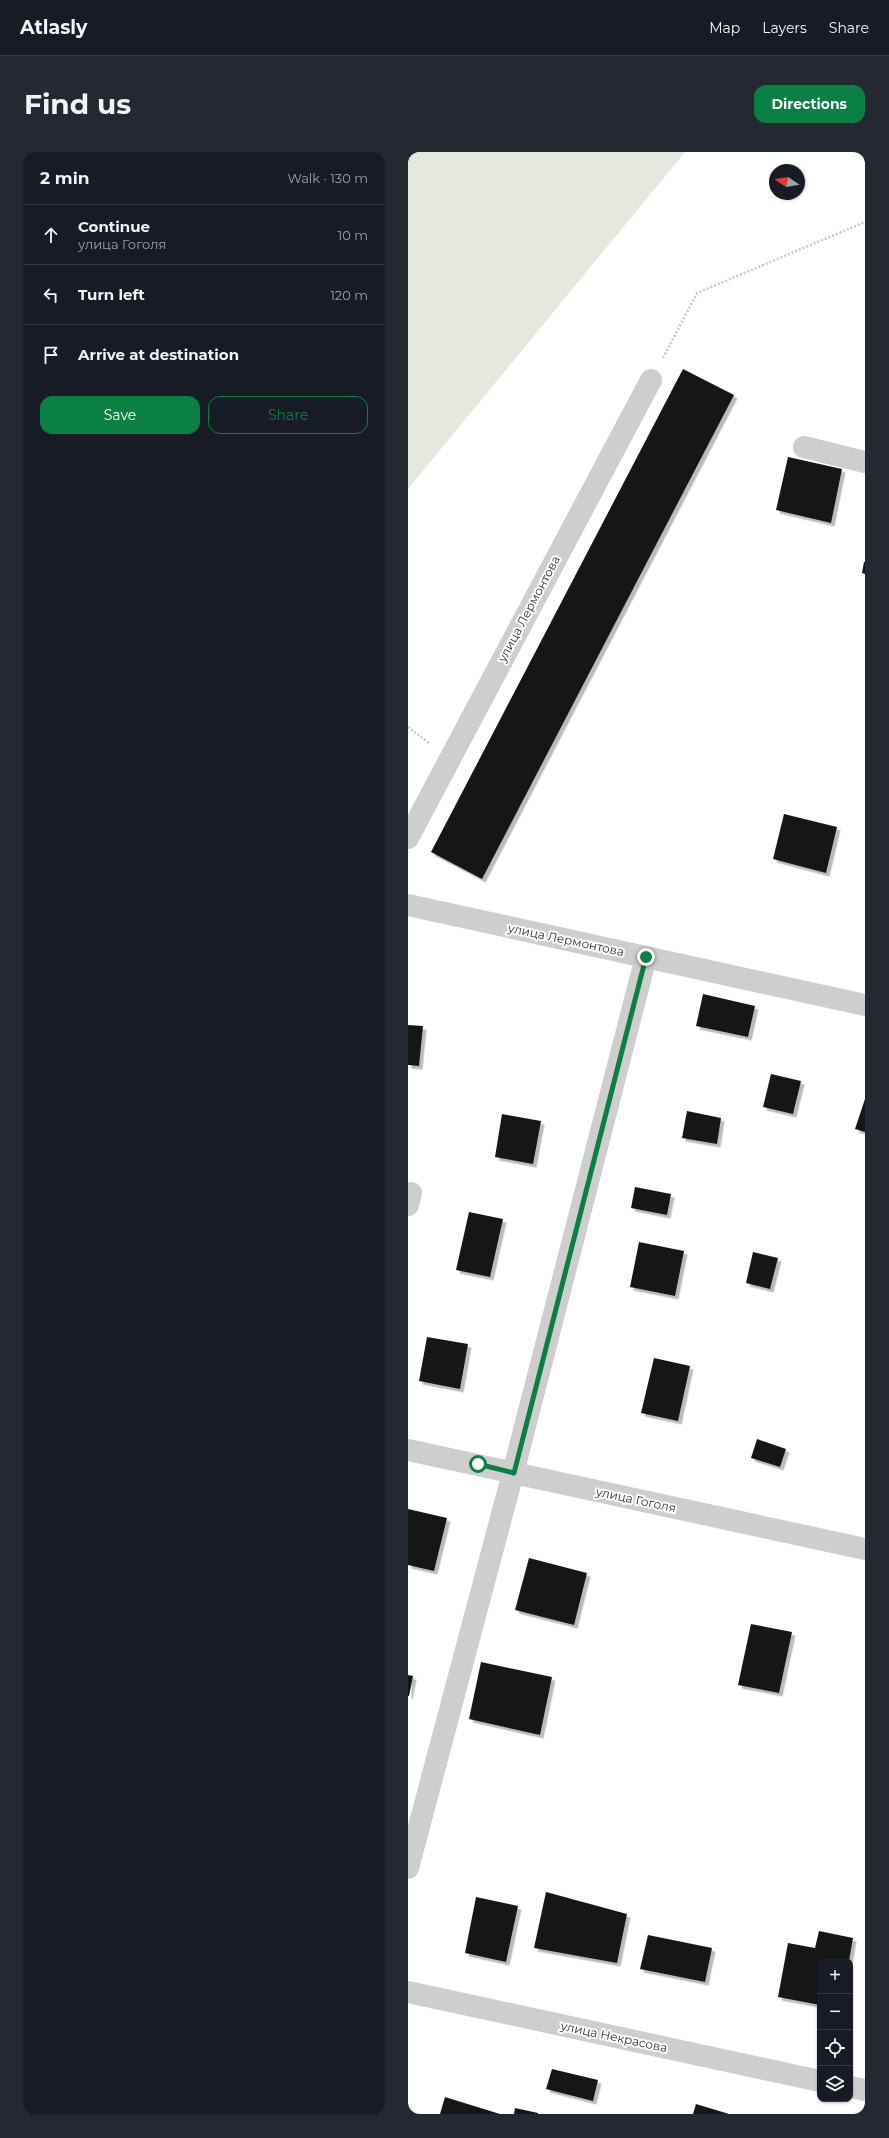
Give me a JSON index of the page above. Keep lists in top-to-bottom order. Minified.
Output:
{"streets":{"street":["улица Лермонтова","улица Гоголя","улица Некрасова"]},"north":"left","page":{"header":"Atlasly","nav":["Map","Layers","Share"],"buttons":["Directions",["Save","Share"]],"title":"Find us","heading":["2 min","Walk · 130 m"],"list":[["Continue","улица Гоголя","10 m"],["Turn left","120 m"],"Arrive at destination"],"map_buttons":["+","−"]}}
